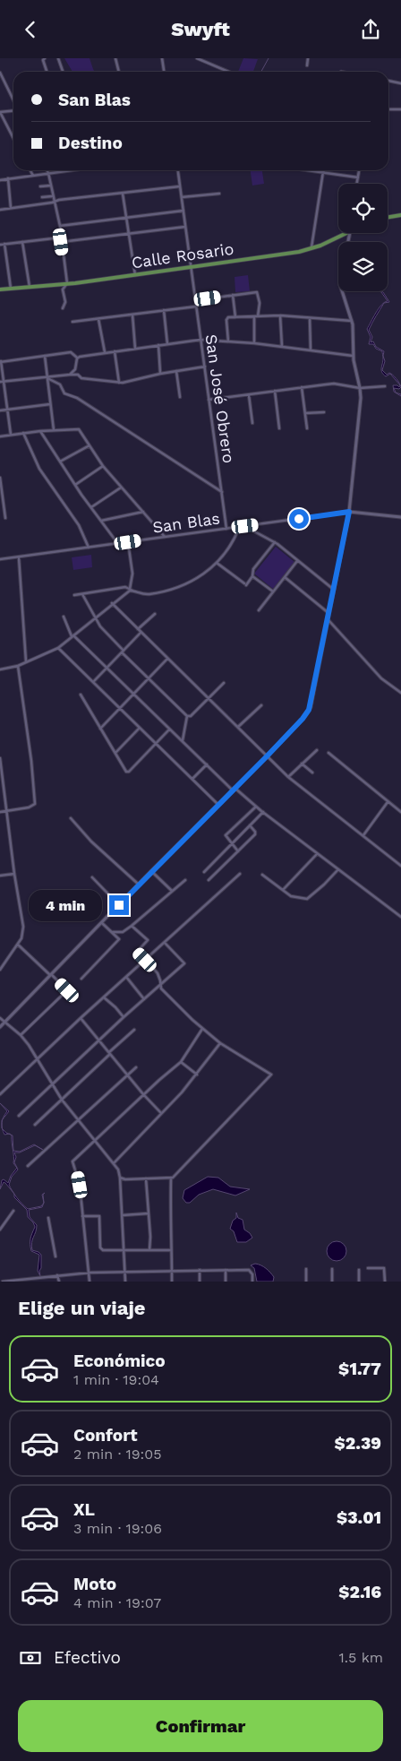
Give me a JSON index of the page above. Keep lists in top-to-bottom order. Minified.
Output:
{"streets":{"main road":["Calle Rosario"],"street":["San José Obrero","San Blas"]},"crossings":[["Calle Rosario","San José Obrero"],["San José Obrero","San Blas"]],"page":{"header":"Swyft","banner":["San Blas","Destino"],"bubble":"4 min","heading":"Elige un viaje","list":[{"name":"Económico","note":"1 min · 19:04","value":"$1.77"},{"name":"Confort","note":"2 min · 19:05","value":"$2.39"},{"name":"XL","note":"3 min · 19:06","value":"$3.01"},{"name":"Moto","note":"4 min · 19:07","value":"$2.16"}],"pay":["Efectivo","1.5 km"],"buttons":"Confirmar"}}
